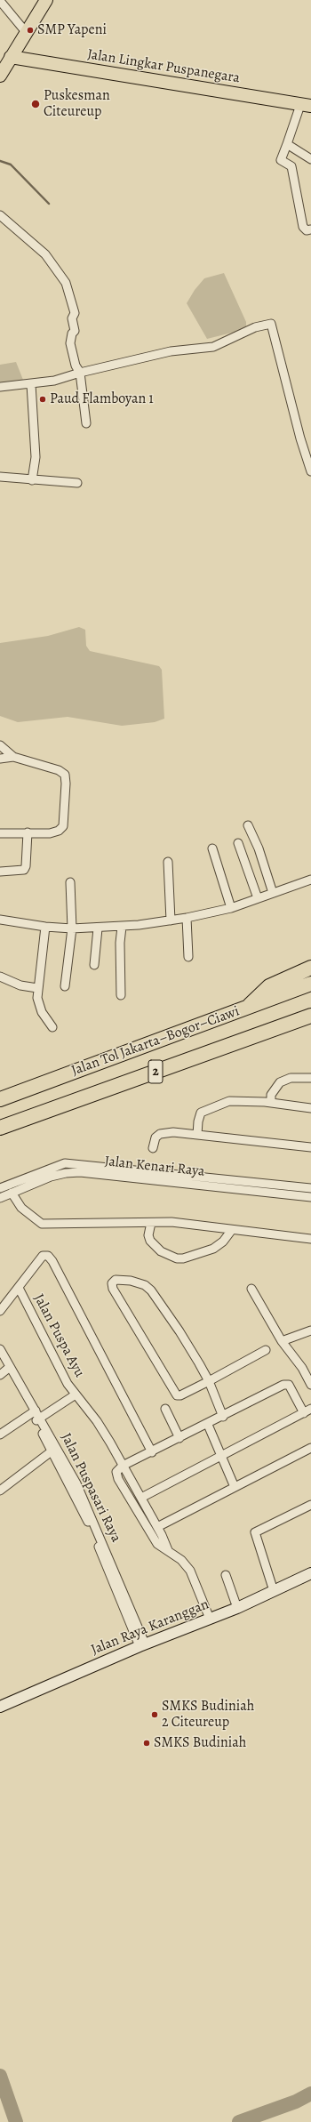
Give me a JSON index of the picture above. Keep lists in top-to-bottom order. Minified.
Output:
{"streets":{"highway":["Jalan Tol Jakarta–Bogor–Ciawi","2"],"main road":["Jalan Lingkar Puspanegara"],"street":["Jalan Kenari Raya","Jalan Puspa Ayu","Jalan Puspasari Raya","Jalan Raya Karanggan"]},"crossings":[["Jalan Puspa Ayu","Jalan Puspasari Raya"],["Jalan Puspasari Raya","Jalan Raya Karanggan"]],"places":["SMP Yapeni","Puskesman Citeureup","Paud Flamboyan 1","SMKS Budiniah 2 Citeureup","SMKS Budiniah"]}
